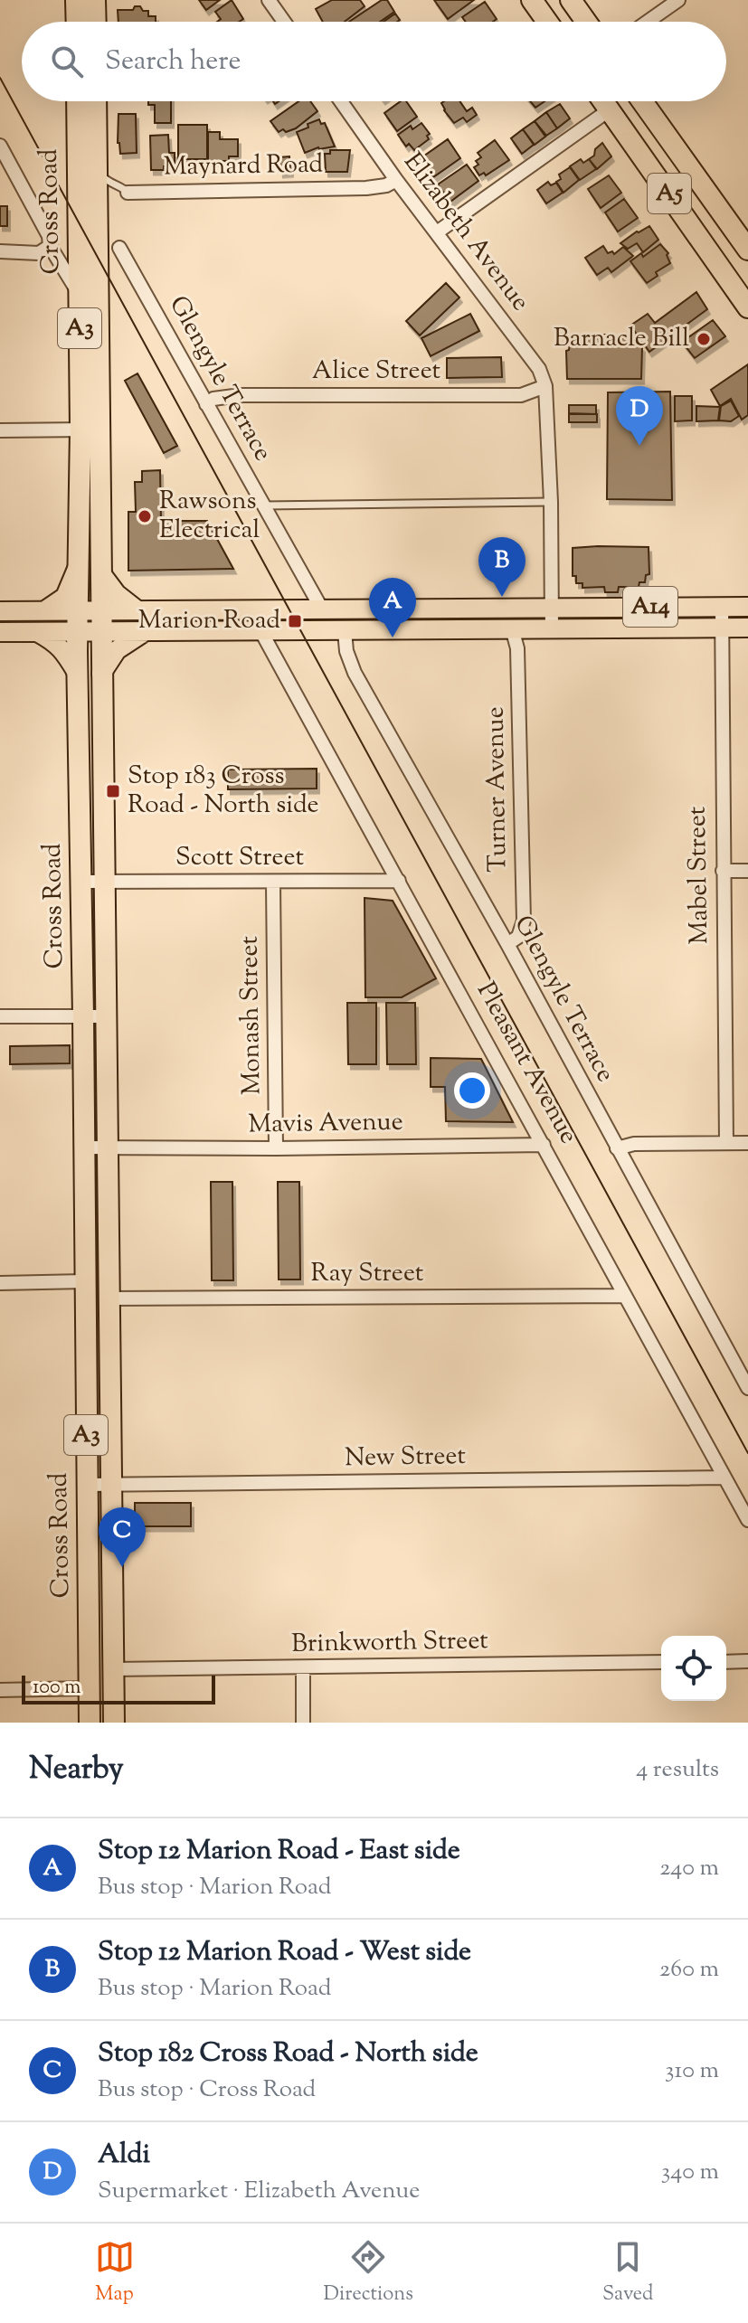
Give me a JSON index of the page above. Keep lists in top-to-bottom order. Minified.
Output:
{"streets":{"highway":["A5","Cross Road","A3"],"main road":["A14"],"street":["Maynard Road","Elizabeth Avenue","Alice Street","Glengyle Terrace","Turner Avenue","Scott Street","Mabel Street","Monash Street","Pleasant Avenue","Mavis Avenue","Ray Street","New Street","Brinkworth Street"]},"crossings":[["Maynard Road","Cross Road"],["Maynard Road","Elizabeth Avenue"],["Cross Road","A14"],["Cross Road","Scott Street"],["Cross Road","Mavis Avenue"],["Cross Road","Ray Street"],["Cross Road","New Street"],["Cross Road","Brinkworth Street"],["Elizabeth Avenue","Alice Street"],["Elizabeth Avenue","A14"],["Alice Street","Glengyle Terrace"],["Glengyle Terrace","A14"],["Glengyle Terrace","Turner Avenue"],["A14","Turner Avenue"],["A14","Mabel Street"],["A14","Pleasant Avenue"],["Scott Street","Monash Street"],["Scott Street","Pleasant Avenue"],["Monash Street","Mavis Avenue"],["Pleasant Avenue","Mavis Avenue"],["Pleasant Avenue","Ray Street"],["Pleasant Avenue","New Street"]],"places":{"other":["Barnacle Bill","Rawsons Electrical"],"transit":["Marion Road","Stop 183 Cross Road - North side"]},"scale_bar":"100 m","page":{"search":"Search here","pins":["D","B","A","C"],"scale":"100 m","heading":["Nearby","4 results"],"list":[{"mark":"A","name":"Stop 12 Marion Road - East side","note":"Bus stop · Marion Road","value":"240 m"},{"mark":"B","name":"Stop 12 Marion Road - West side","note":"Bus stop · Marion Road","value":"260 m"},{"mark":"C","name":"Stop 182 Cross Road - North side","note":"Bus stop · Cross Road","value":"310 m"},{"mark":"D","name":"Aldi","note":"Supermarket · Elizabeth Avenue","value":"340 m"}],"nav":["Map","Directions","Saved"]}}
